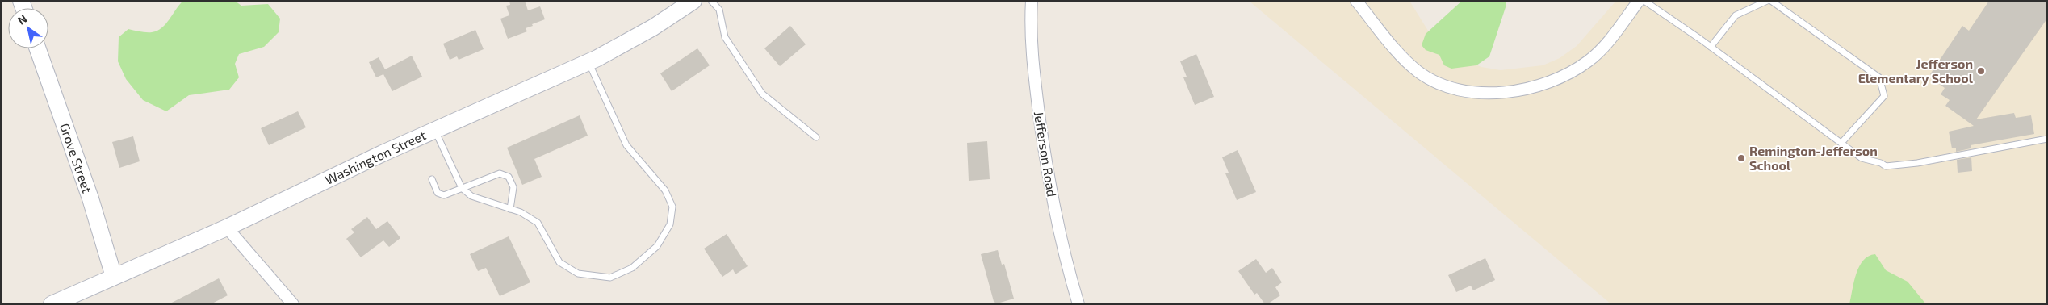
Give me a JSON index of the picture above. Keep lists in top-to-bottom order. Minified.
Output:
{"streets":{"main road":["Washington Street","Grove Street"],"street":["Jefferson Road"]},"crossings":[["Washington Street","Grove Street"]],"places":["Jefferson Elementary School","Remington-Jefferson School"],"north":"top left"}
